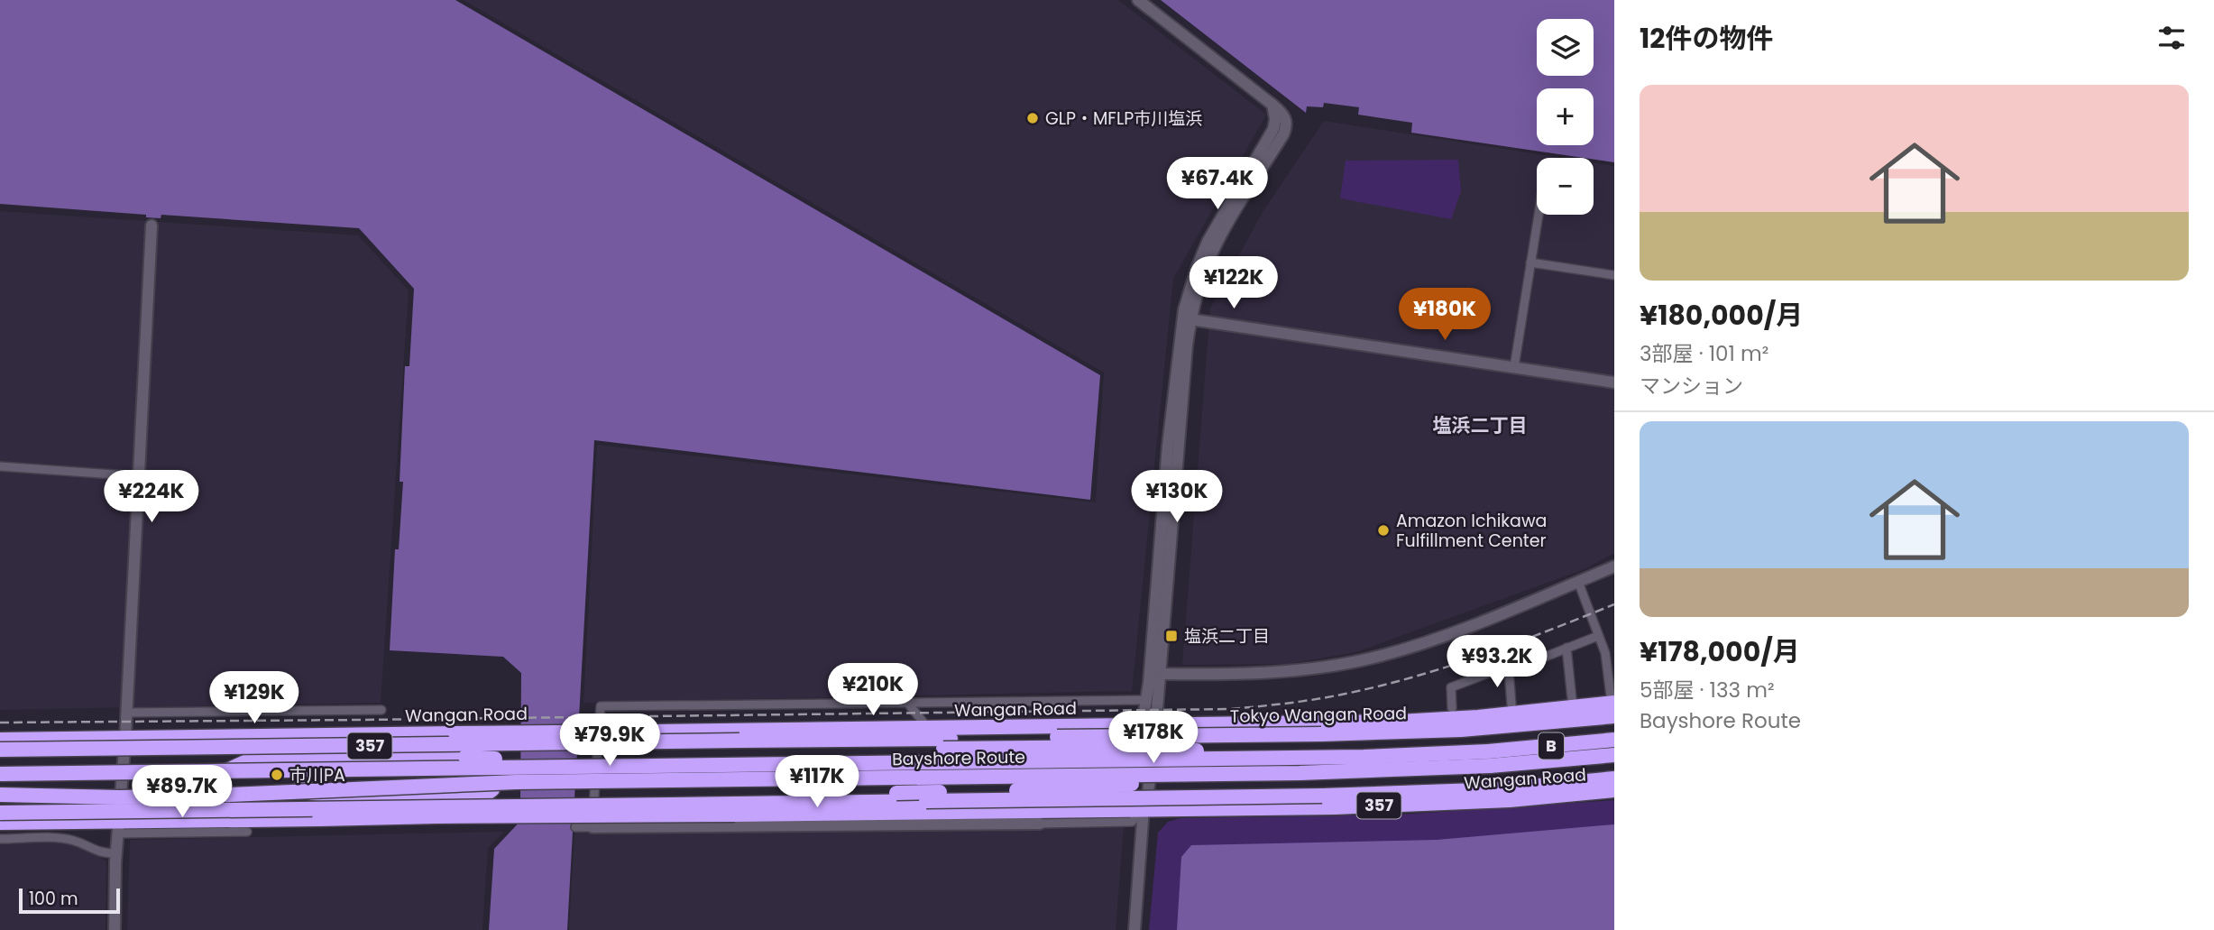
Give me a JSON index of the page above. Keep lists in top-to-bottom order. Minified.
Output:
{"streets":{"highway":["Wangan Road","Tokyo Wangan Road","357","B","Bayshore Route"]},"crossings":[["Wangan Road","Tokyo Wangan Road"],["Wangan Road","357"],["Tokyo Wangan Road","357"]],"districts":["塩浜二丁目"],"places":{"other":["GLP・MFLP市川塩浜","Amazon Ichikawa Fulfillment Center","市川PA"],"transit":["塩浜二丁目"]},"scale_bar":"100 m","page":{"heading":"12件の物件","map_buttons":["+","−"],"list":[{"name":"¥180,000/月","note":"3部屋 · 101 m² · マンション"},{"name":"¥178,000/月","note":"5部屋 · 133 m² · Bayshore Route"}],"price":["¥67.4K","¥122K","¥180K","¥224K","¥130K","¥93.2K","¥210K","¥129K","¥178K","¥79.9K","¥117K","¥89.7K"],"scale":"100 m"}}
